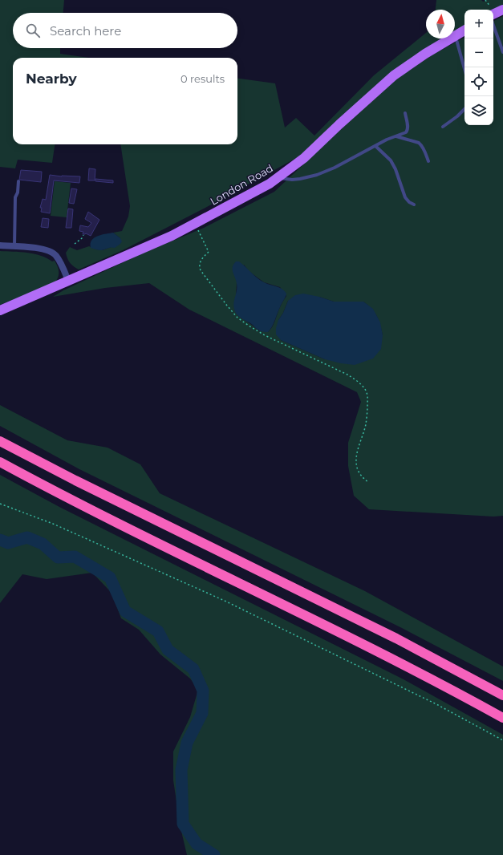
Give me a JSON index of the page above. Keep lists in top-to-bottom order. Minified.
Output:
{"streets":{"main road":["London Road"]},"north":"top","page":{"map_buttons":["+","−"],"search":"Search here","heading":["Nearby","0 results"]}}
